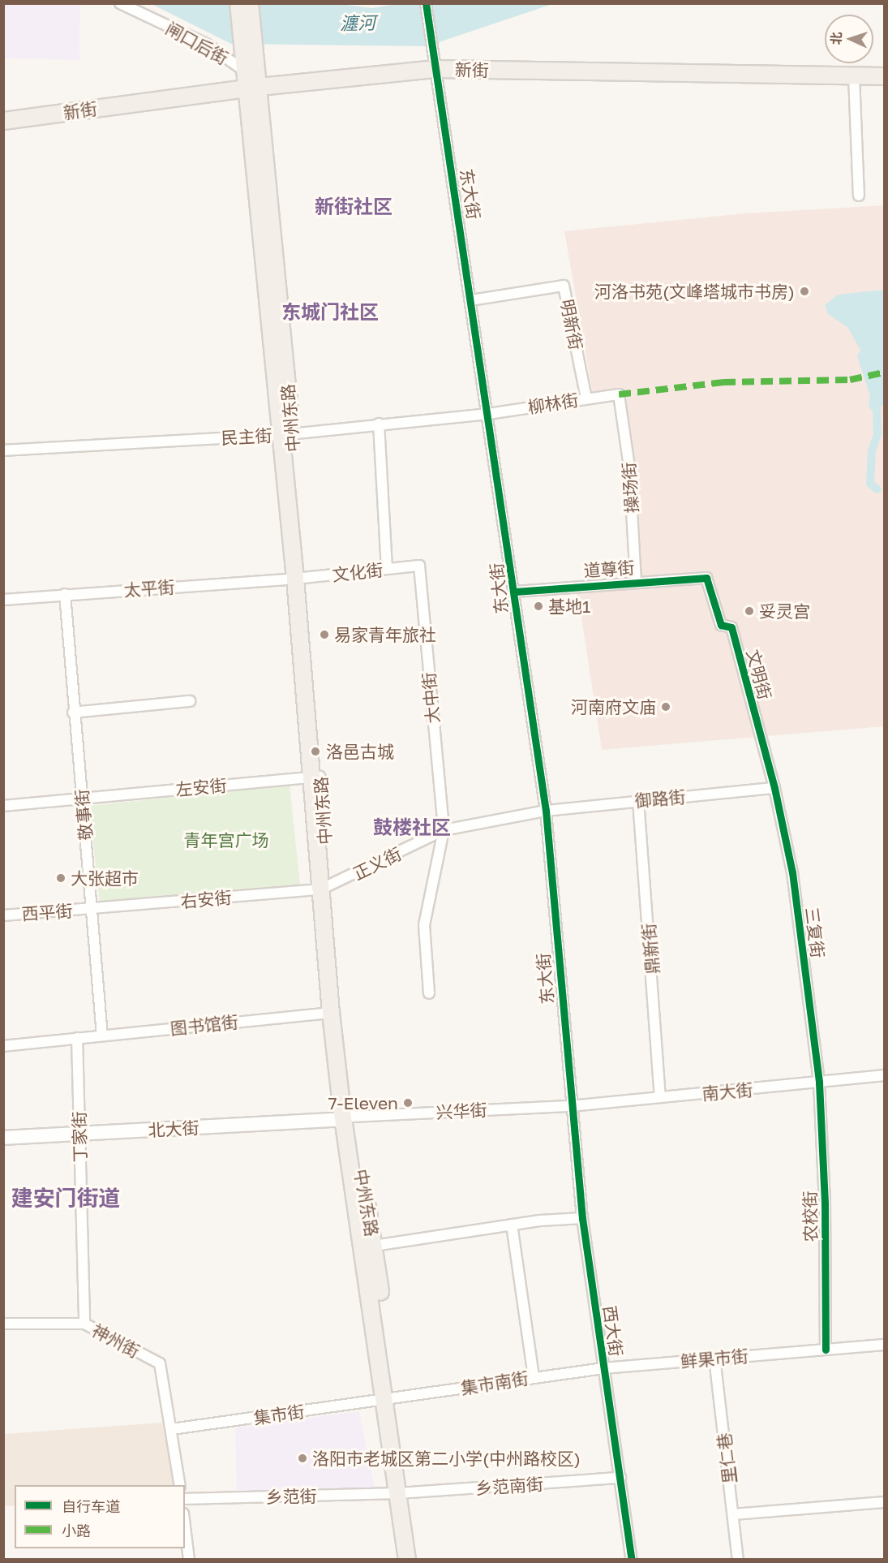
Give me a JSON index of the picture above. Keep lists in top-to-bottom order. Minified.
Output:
{"streets":{"main road":["新街","中州东路"],"street":["闸口后街","东大街","明新街","柳林街","民主街","操场街","道尊街","文化街","太平街","文明街","大中街","左安街","御路街","敬事街","正义街","右安街","西平街","三复街","鼎新街","图书馆街","南大街","兴华街","北大街","丁家街","农校街","西大街","神州街","鲜果市街","集市南街","集市街","里仁巷","乡范南街","乡范街"]},"crossings":[["闸口后街","中州东路"],["新街","东大街"],["新街","中州东路"],["东大街","明新街"],["东大街","柳林街"],["东大街","民主街"],["东大街","道尊街"],["东大街","御路街"],["东大街","正义街"],["东大街","南大街"],["东大街","兴华街"],["东大街","西大街"],["明新街","柳林街"],["柳林街","民主街"],["柳林街","操场街"],["中州东路","民主街"],["中州东路","文化街"],["中州东路","太平街"],["中州东路","左安街"],["中州东路","正义街"],["中州东路","右安街"],["中州东路","图书馆街"],["中州东路","兴华街"],["中州东路","北大街"],["中州东路","集市南街"],["中州东路","集市街"],["中州东路","乡范南街"],["中州东路","乡范街"],["操场街","道尊街"],["道尊街","文明街"],["文化街","太平街"],["文化街","大中街"],["太平街","敬事街"],["文明街","御路街"],["文明街","三复街"],["大中街","正义街"],["左安街","敬事街"],["御路街","正义街"],["御路街","三复街"],["御路街","鼎新街"],["敬事街","右安街"],["敬事街","西平街"],["敬事街","图书馆街"],["正义街","右安街"],["右安街","西平街"],["三复街","南大街"],["三复街","农校街"],["鼎新街","南大街"],["图书馆街","丁家街"],["南大街","兴华街"],["南大街","农校街"],["南大街","西大街"],["兴华街","北大街"],["兴华街","西大街"],["北大街","丁家街"],["丁家街","神州街"],["农校街","鲜果市街"],["西大街","鲜果市街"],["西大街","集市南街"],["西大街","乡范南街"],["神州街","集市街"],["鲜果市街","集市南街"],["鲜果市街","里仁巷"],["集市南街","集市街"],["乡范南街","乡范街"]],"districts":["新街社区","东城门社区","鼓楼社区","建安门街道"],"water":["瀍河"],"parks":["青年宫广场"],"places":["河洛书苑(文峰塔城市书房)","基地1","妥灵宫","易家青年旅社","河南府文庙","洛邑古城","大张超市","7-Eleven","洛阳市老城区第二小学(中州路校区)"],"legend":["自行车道","小路"],"north":"left"}
